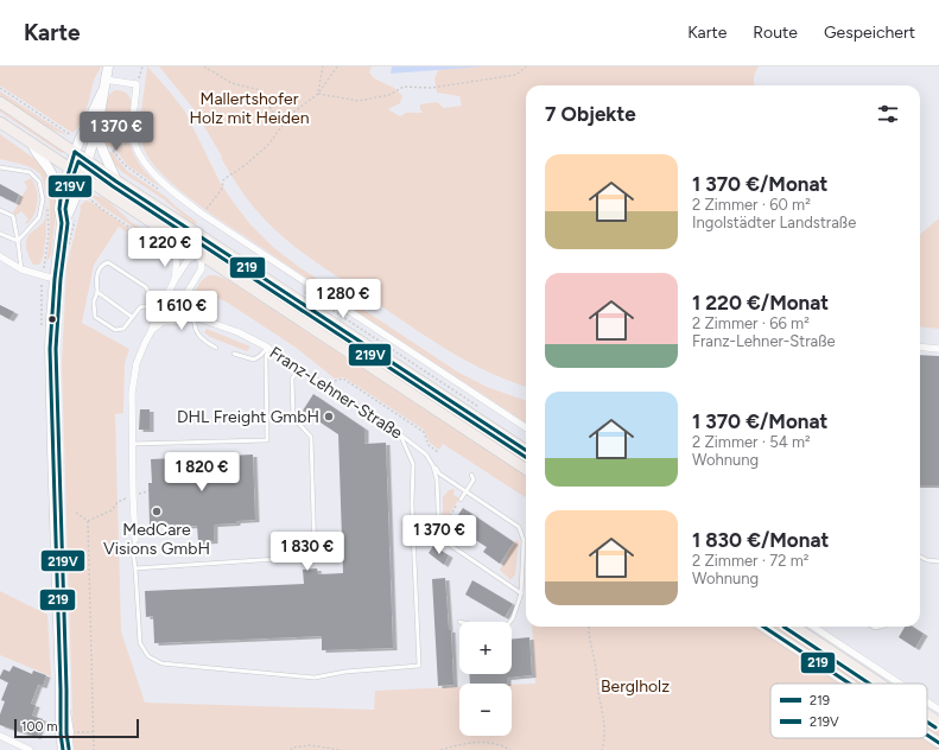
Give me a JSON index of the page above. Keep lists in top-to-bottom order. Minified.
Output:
{"streets":{"street":["Franz-Lehner-Straße"]},"parks":["Mallertshofer Holz mit Heiden","Berglholz"],"places":["DHL Freight GmbH","MedCare Visions GmbH"],"lines":["transit line 219","transit line 219V"],"legend":["219","219V"],"scale_bar":"100 m","page":{"header":"Karte","nav":["Karte","Route","Gespeichert"],"heading":"7 Objekte","price":["1 370 €","1 220 €","1 280 €","1 610 €","1 820 €","1 370 €","1 830 €"],"list":[{"name":"1 370 €/Monat","note":"2 Zimmer · 60 m² · Ingolstädter Landstraße"},{"name":"1 220 €/Monat","note":"2 Zimmer · 66 m² · Franz-Lehner-Straße"},{"name":"1 370 €/Monat","note":"2 Zimmer · 54 m² · Wohnung"},{"name":"1 830 €/Monat","note":"2 Zimmer · 72 m² · Wohnung"}],"map_buttons":["+","−"],"scale":"100 m"}}
